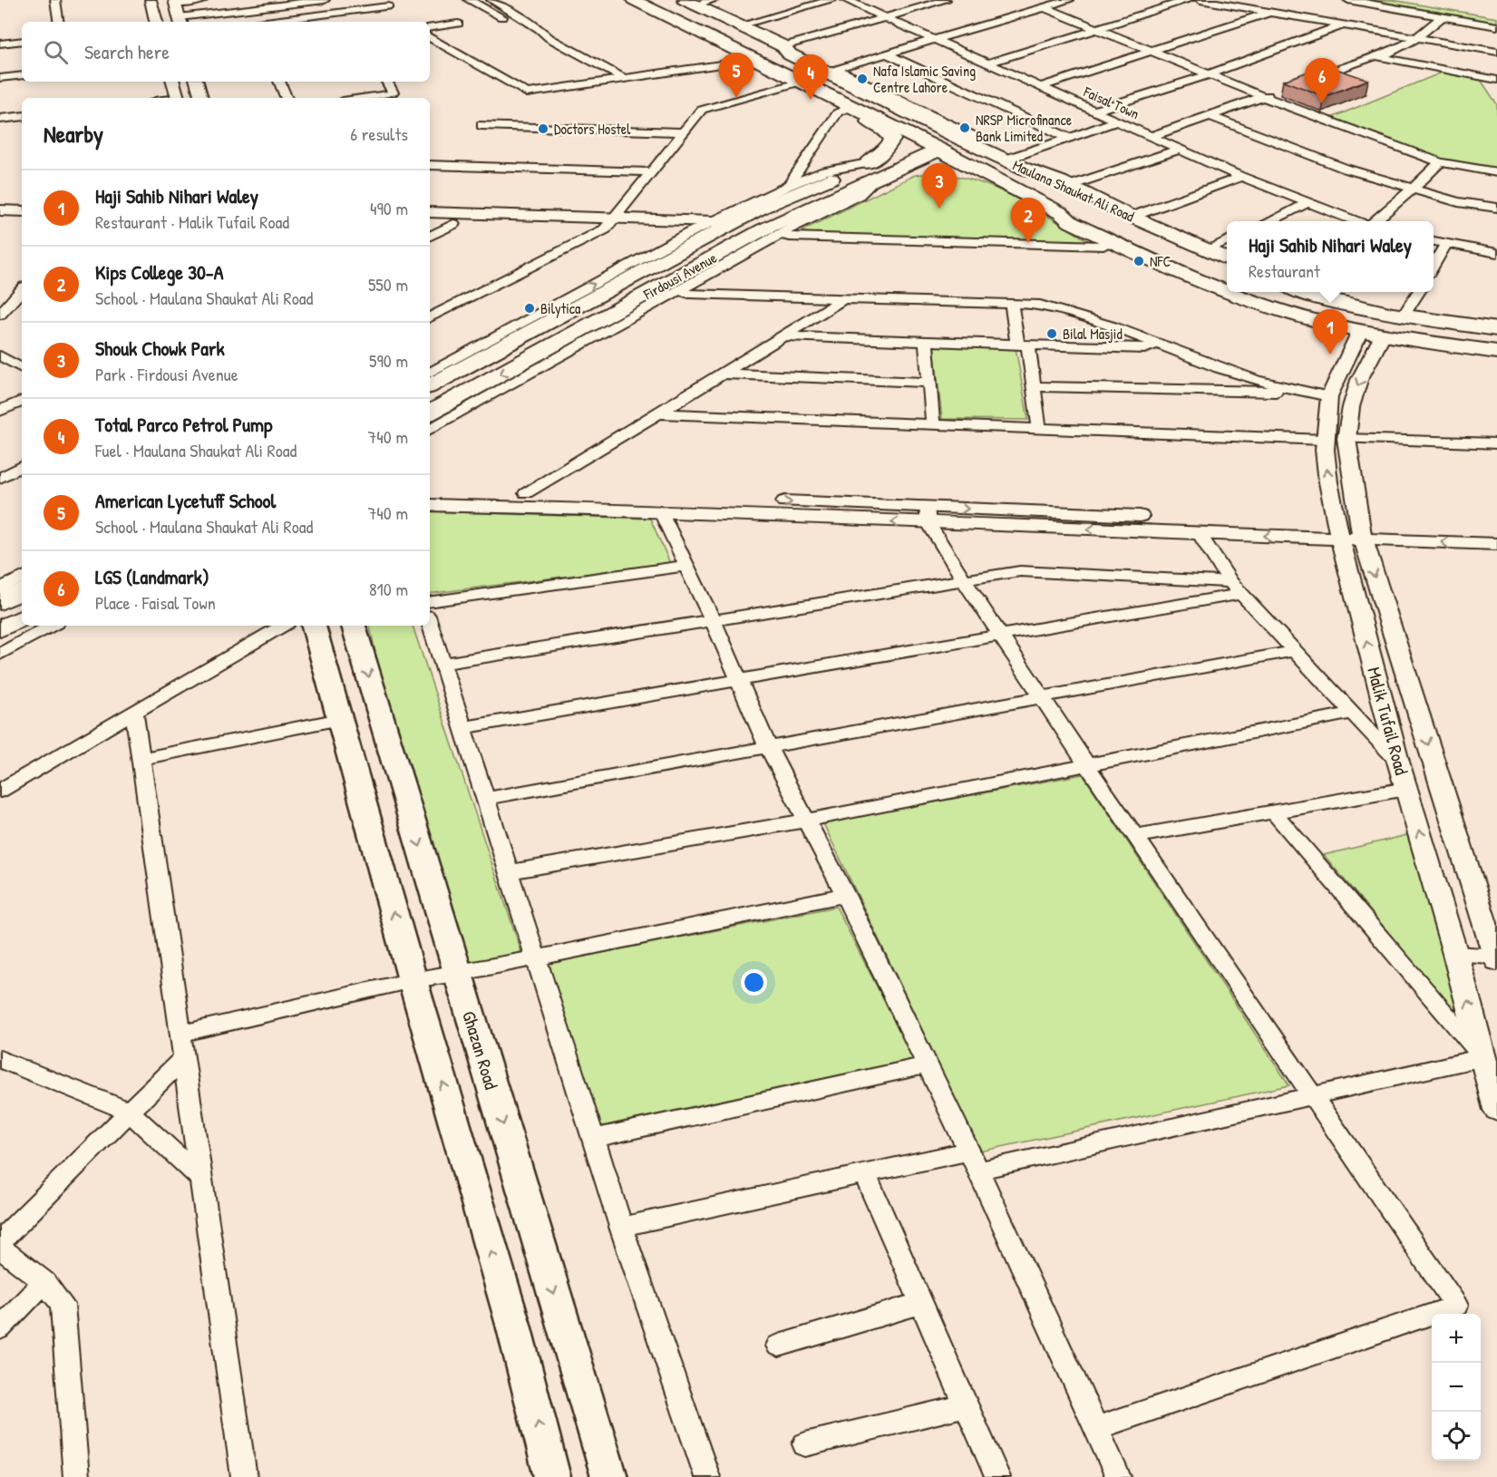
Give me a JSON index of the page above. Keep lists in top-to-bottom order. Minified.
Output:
{"streets":{"main road":["Maulana Shaukat Ali Road","Firdousi Avenue","Ghazan Road"],"street":["Faisal Town","Malik Tufail Road"]},"crossings":[["Maulana Shaukat Ali Road","Firdousi Avenue"],["Maulana Shaukat Ali Road","Malik Tufail Road"]],"places":["Nafa Islamic Saving Centre Lahore","NRSP Microfinance Bank Limited","Doctors Hostel","NFC","Bilytica","Bilal Masjid"],"page":{"search":"Search here","pins":["5","4","6","3","2","1"],"heading":["Nearby","6 results"],"list":[{"mark":"1","name":"Haji Sahib Nihari Waley","note":"Restaurant · Malik Tufail Road","value":"490 m"},{"mark":"2","name":"Kips College 30-A","note":"School · Maulana Shaukat Ali Road","value":"550 m"},{"mark":"3","name":"Shouk Chowk Park","note":"Park · Firdousi Avenue","value":"590 m"},{"mark":"4","name":"Total Parco Petrol Pump","note":"Fuel · Maulana Shaukat Ali Road","value":"740 m"},{"mark":"5","name":"American Lycetuff School","note":"School · Maulana Shaukat Ali Road","value":"740 m"},{"mark":"6","name":"LGS (Landmark)","note":"Place · Faisal Town","value":"810 m"}],"popup":["Haji Sahib Nihari Waley","Restaurant"],"map_buttons":["+","−"]}}
